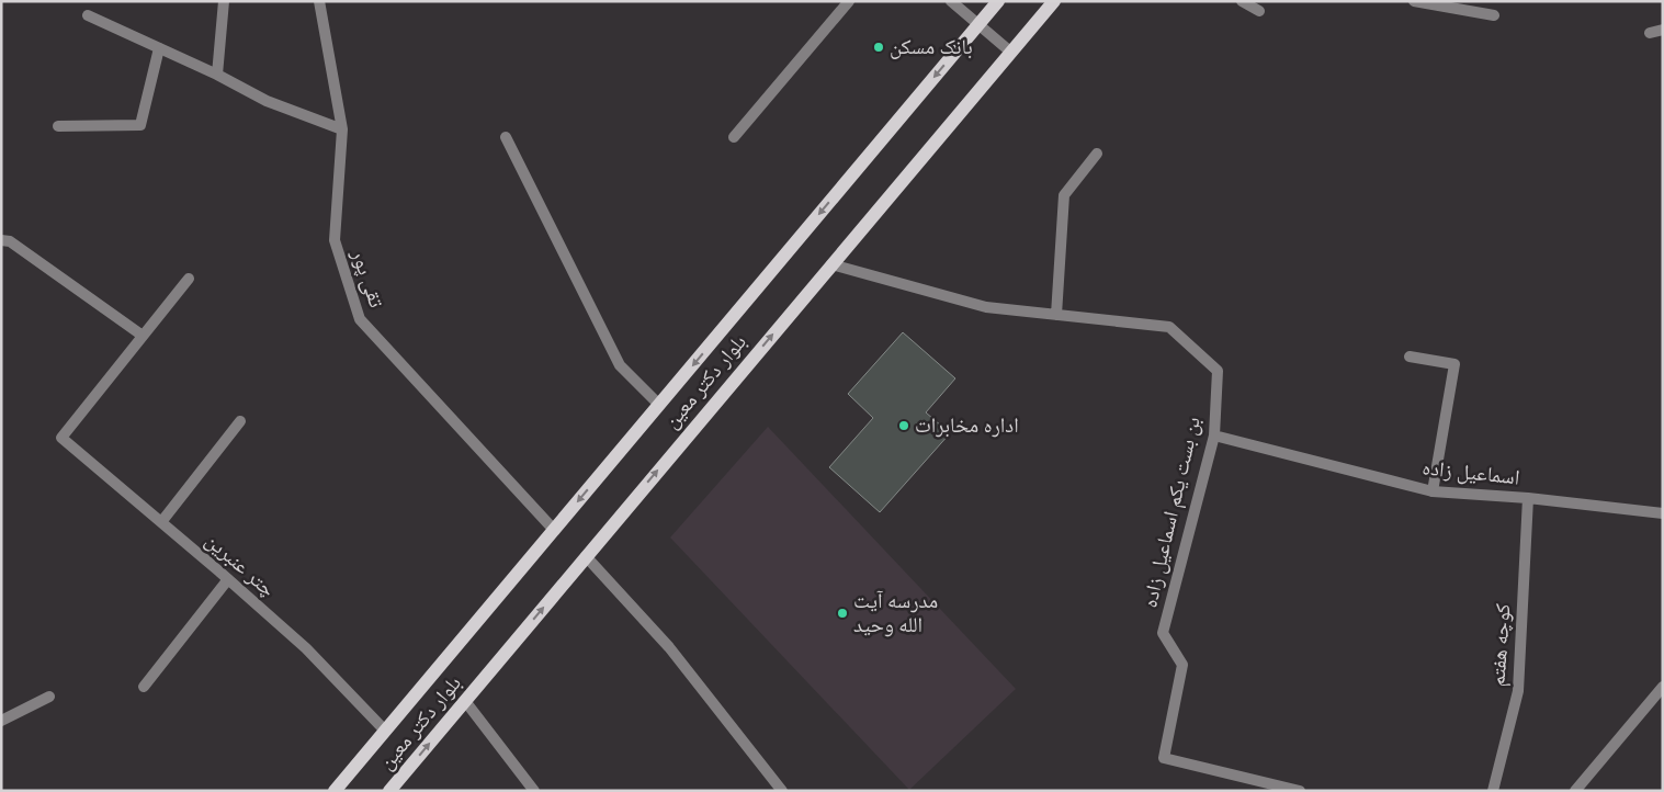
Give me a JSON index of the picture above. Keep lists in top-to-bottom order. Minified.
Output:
{"streets":{"main road":["بلوار دکتر معین"],"street":["تقی پور","اسماعیل زاده","بن بست یکم اسماعیل زاده","چتر عنبرین","کوچه هفتم"]},"crossings":[["تقی پور","بلوار دکتر معین"],["بلوار دکتر معین","بن بست یکم اسماعیل زاده"],["بلوار دکتر معین","چتر عنبرین"],["اسماعیل زاده","بن بست یکم اسماعیل زاده"],["اسماعیل زاده","کوچه هفتم"]],"places":["بانک مسکن","اداره مخابرات","مدرسه آیت الله وحید"]}
